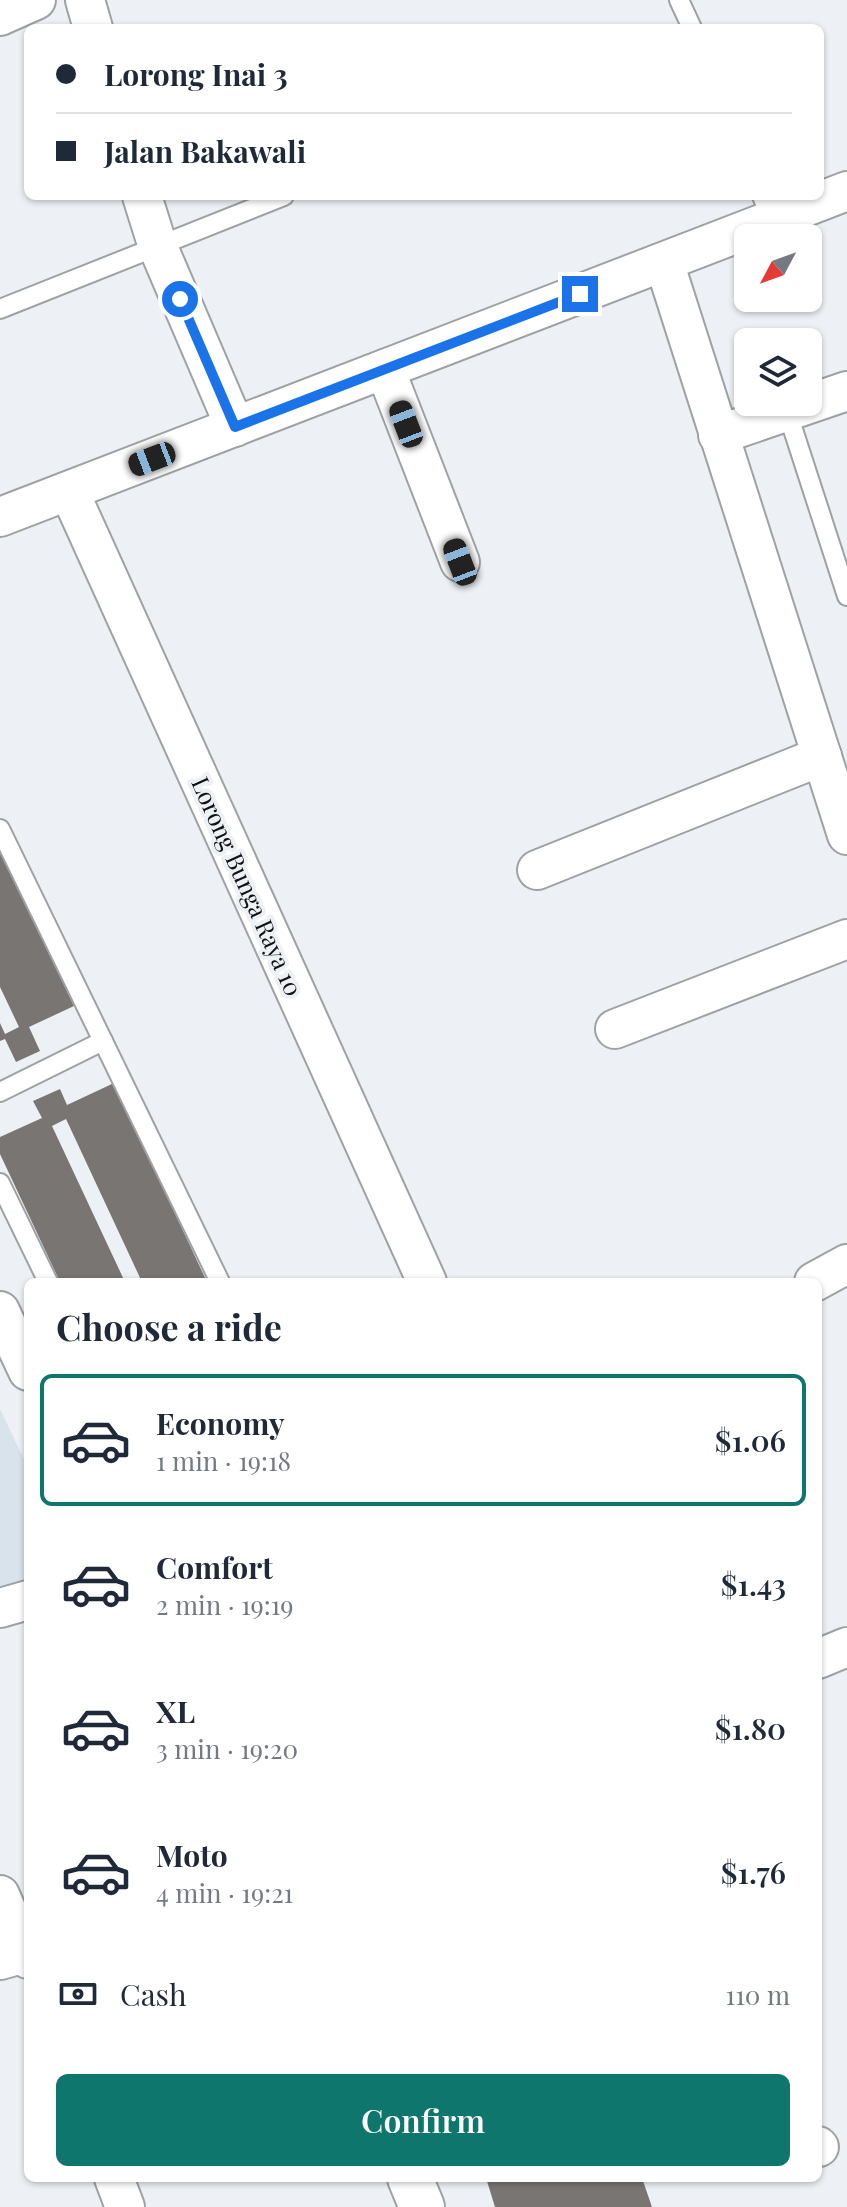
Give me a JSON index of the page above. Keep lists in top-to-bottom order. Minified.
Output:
{"streets":{"street":["Lorong Bunga Raya 10"]},"north":"bottom left","page":{"banner":["Lorong Inai 3","Jalan Bakawali"],"heading":"Choose a ride","list":[{"name":"Economy","note":"1 min · 19:18","value":"$1.06"},{"name":"Comfort","note":"2 min · 19:19","value":"$1.43"},{"name":"XL","note":"3 min · 19:20","value":"$1.80"},{"name":"Moto","note":"4 min · 19:21","value":"$1.76"}],"pay":["Cash","110 m"],"buttons":"Confirm"}}
